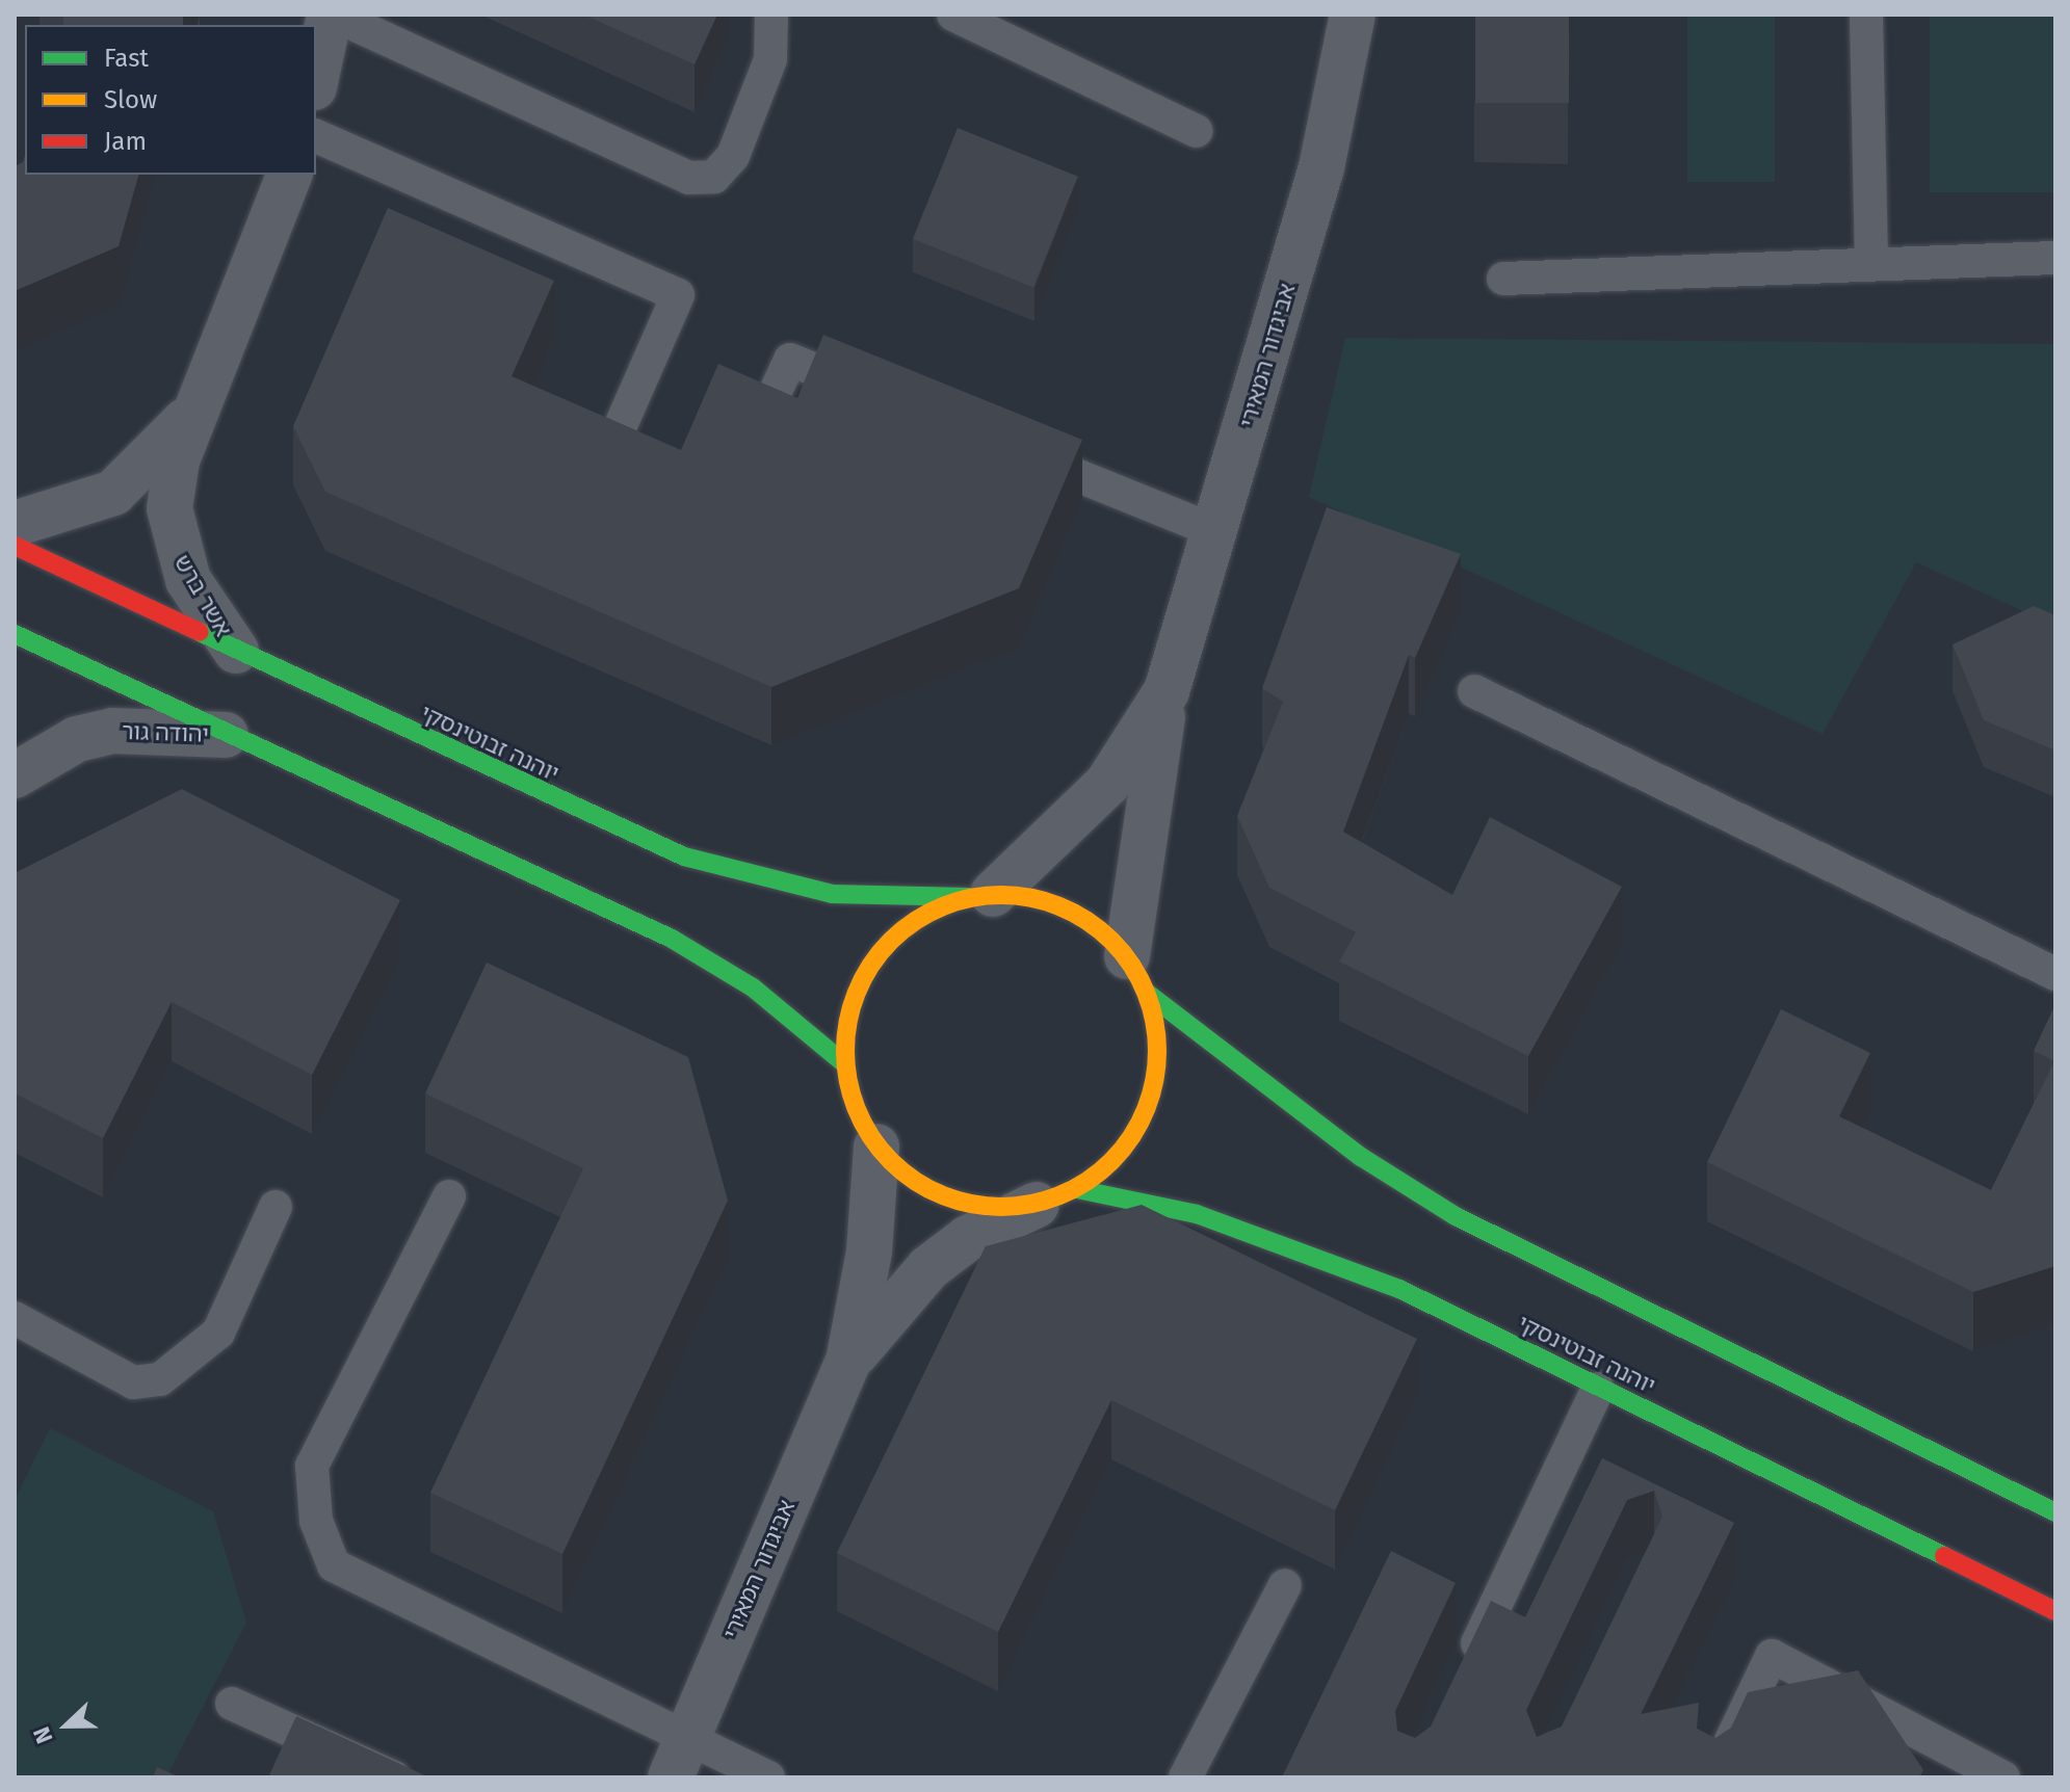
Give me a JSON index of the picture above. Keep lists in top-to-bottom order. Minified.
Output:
{"streets":{"street":["אביגדור המאירי","אשר ברש","יהודה גור","יוהנה זבוטינסקי"]},"crossings":[["אביגדור המאירי","יוהנה זבוטינסקי"],["אשר ברש","יוהנה זבוטינסקי"]],"legend":["Fast","Slow","Jam"],"north":"left"}
